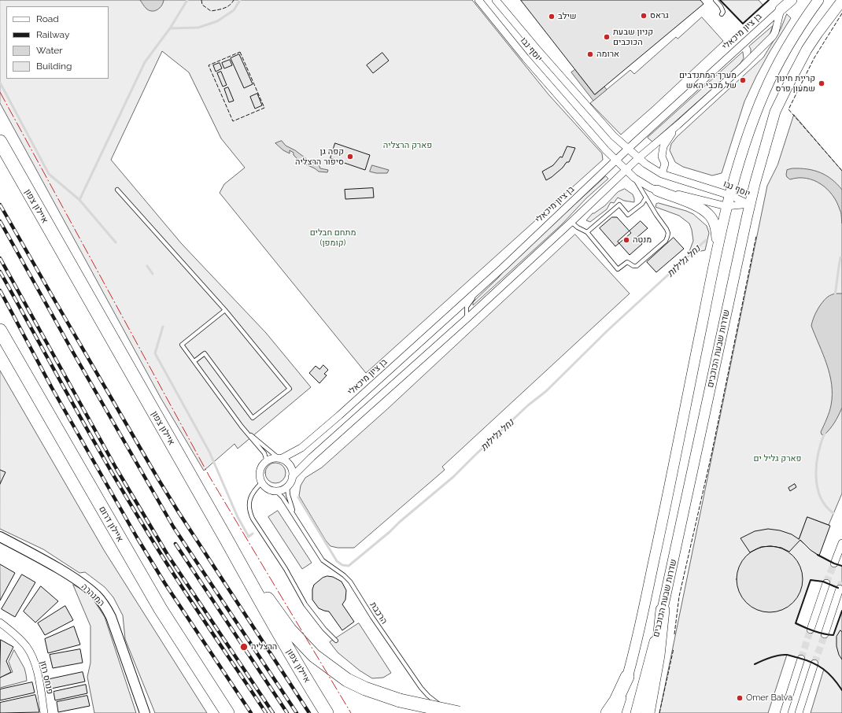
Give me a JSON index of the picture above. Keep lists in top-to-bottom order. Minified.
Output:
{"streets":{"highway":["איילון צפון","איילון דרום"],"main road":["שדרות שבעת הכוכבים"],"street":["בן ציון מיכאלי","יוסף נבו","המנהרה","פנחס רוזן"],"lane":["הרכבת"]},"crossings":[["בן ציון מיכאלי","יוסף נבו"],["בן ציון מיכאלי","הרכבת"],["יוסף נבו","שדרות שבעת הכוכבים"]],"water":["נחל גלילות"],"parks":["פארק הרצליה","מתחם חבלים (קומפן)","פארק גליל ים"],"places":["גראס","שילב","קניון שבעת הכוכבים","ארומה","מערך המתנדבים של מכבי האש","קריית חינוך שמעון פרס","קפה גן סיפור הרצליה","מנטה","הרצליה","Omer Balva"],"legend":["Road","Railway","Water","Building"]}
